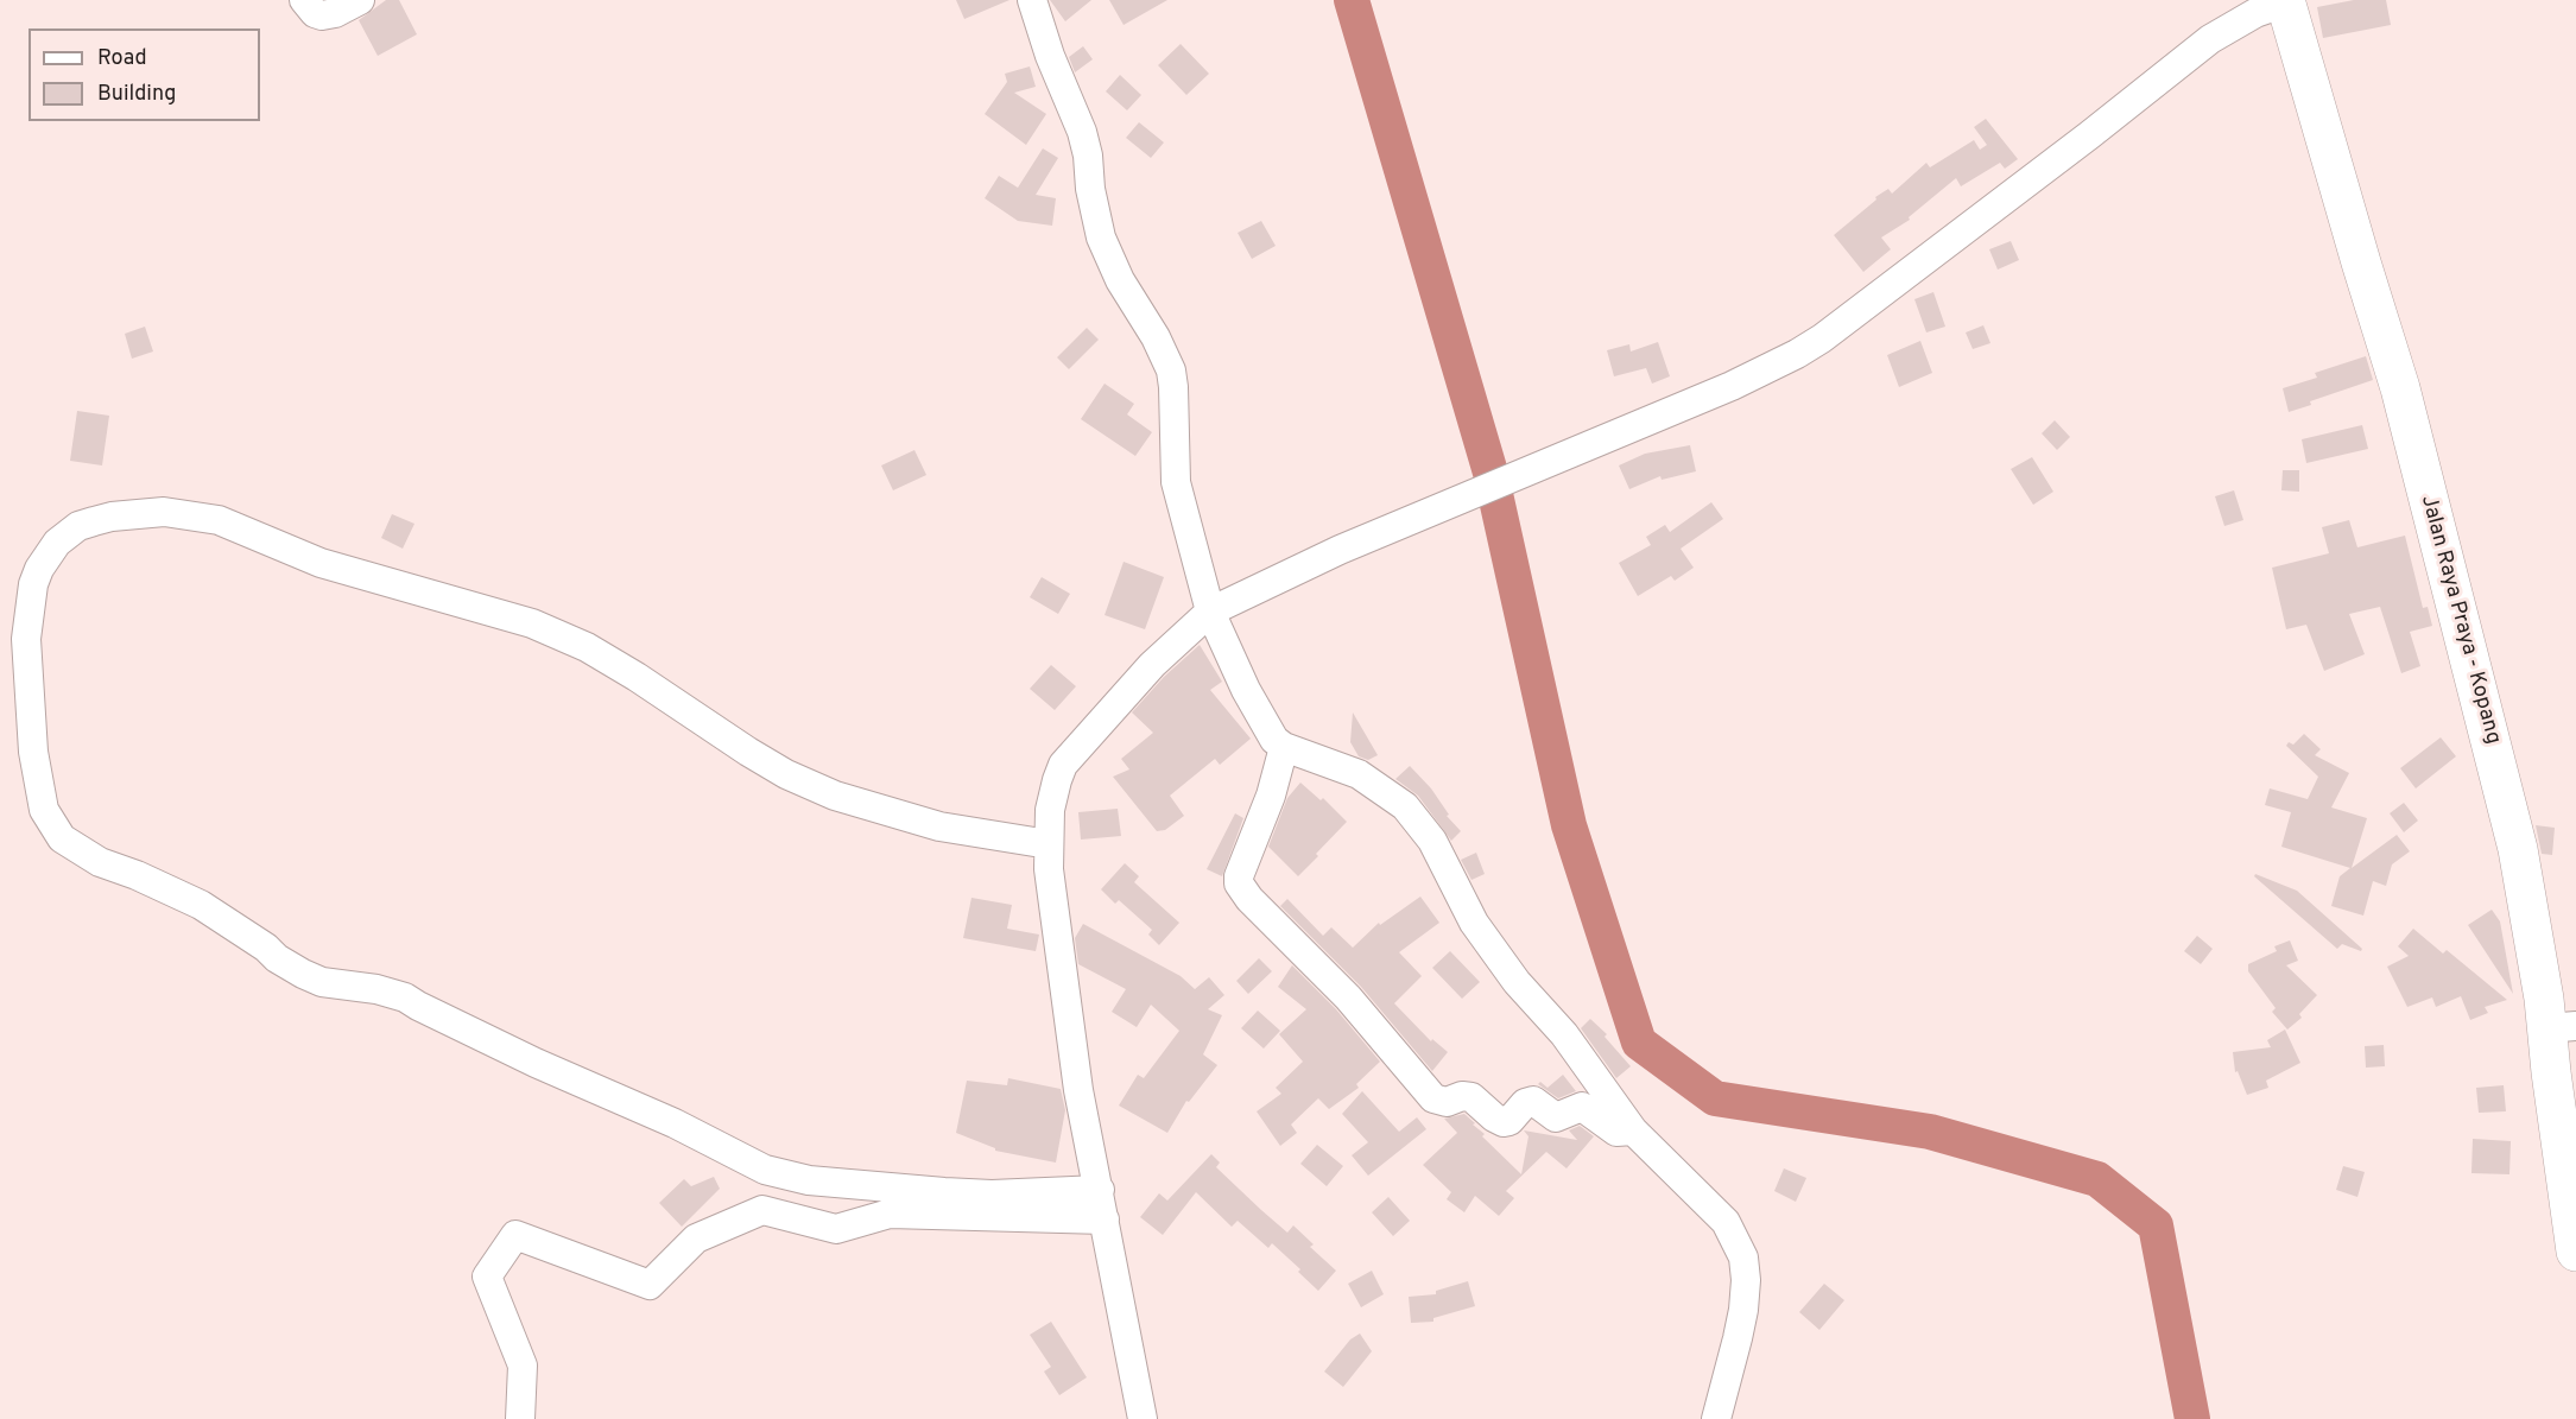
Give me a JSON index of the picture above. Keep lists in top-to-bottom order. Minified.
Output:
{"streets":{"highway":["Jalan Raya Praya - Kopang"]},"legend":["Road","Building"]}
